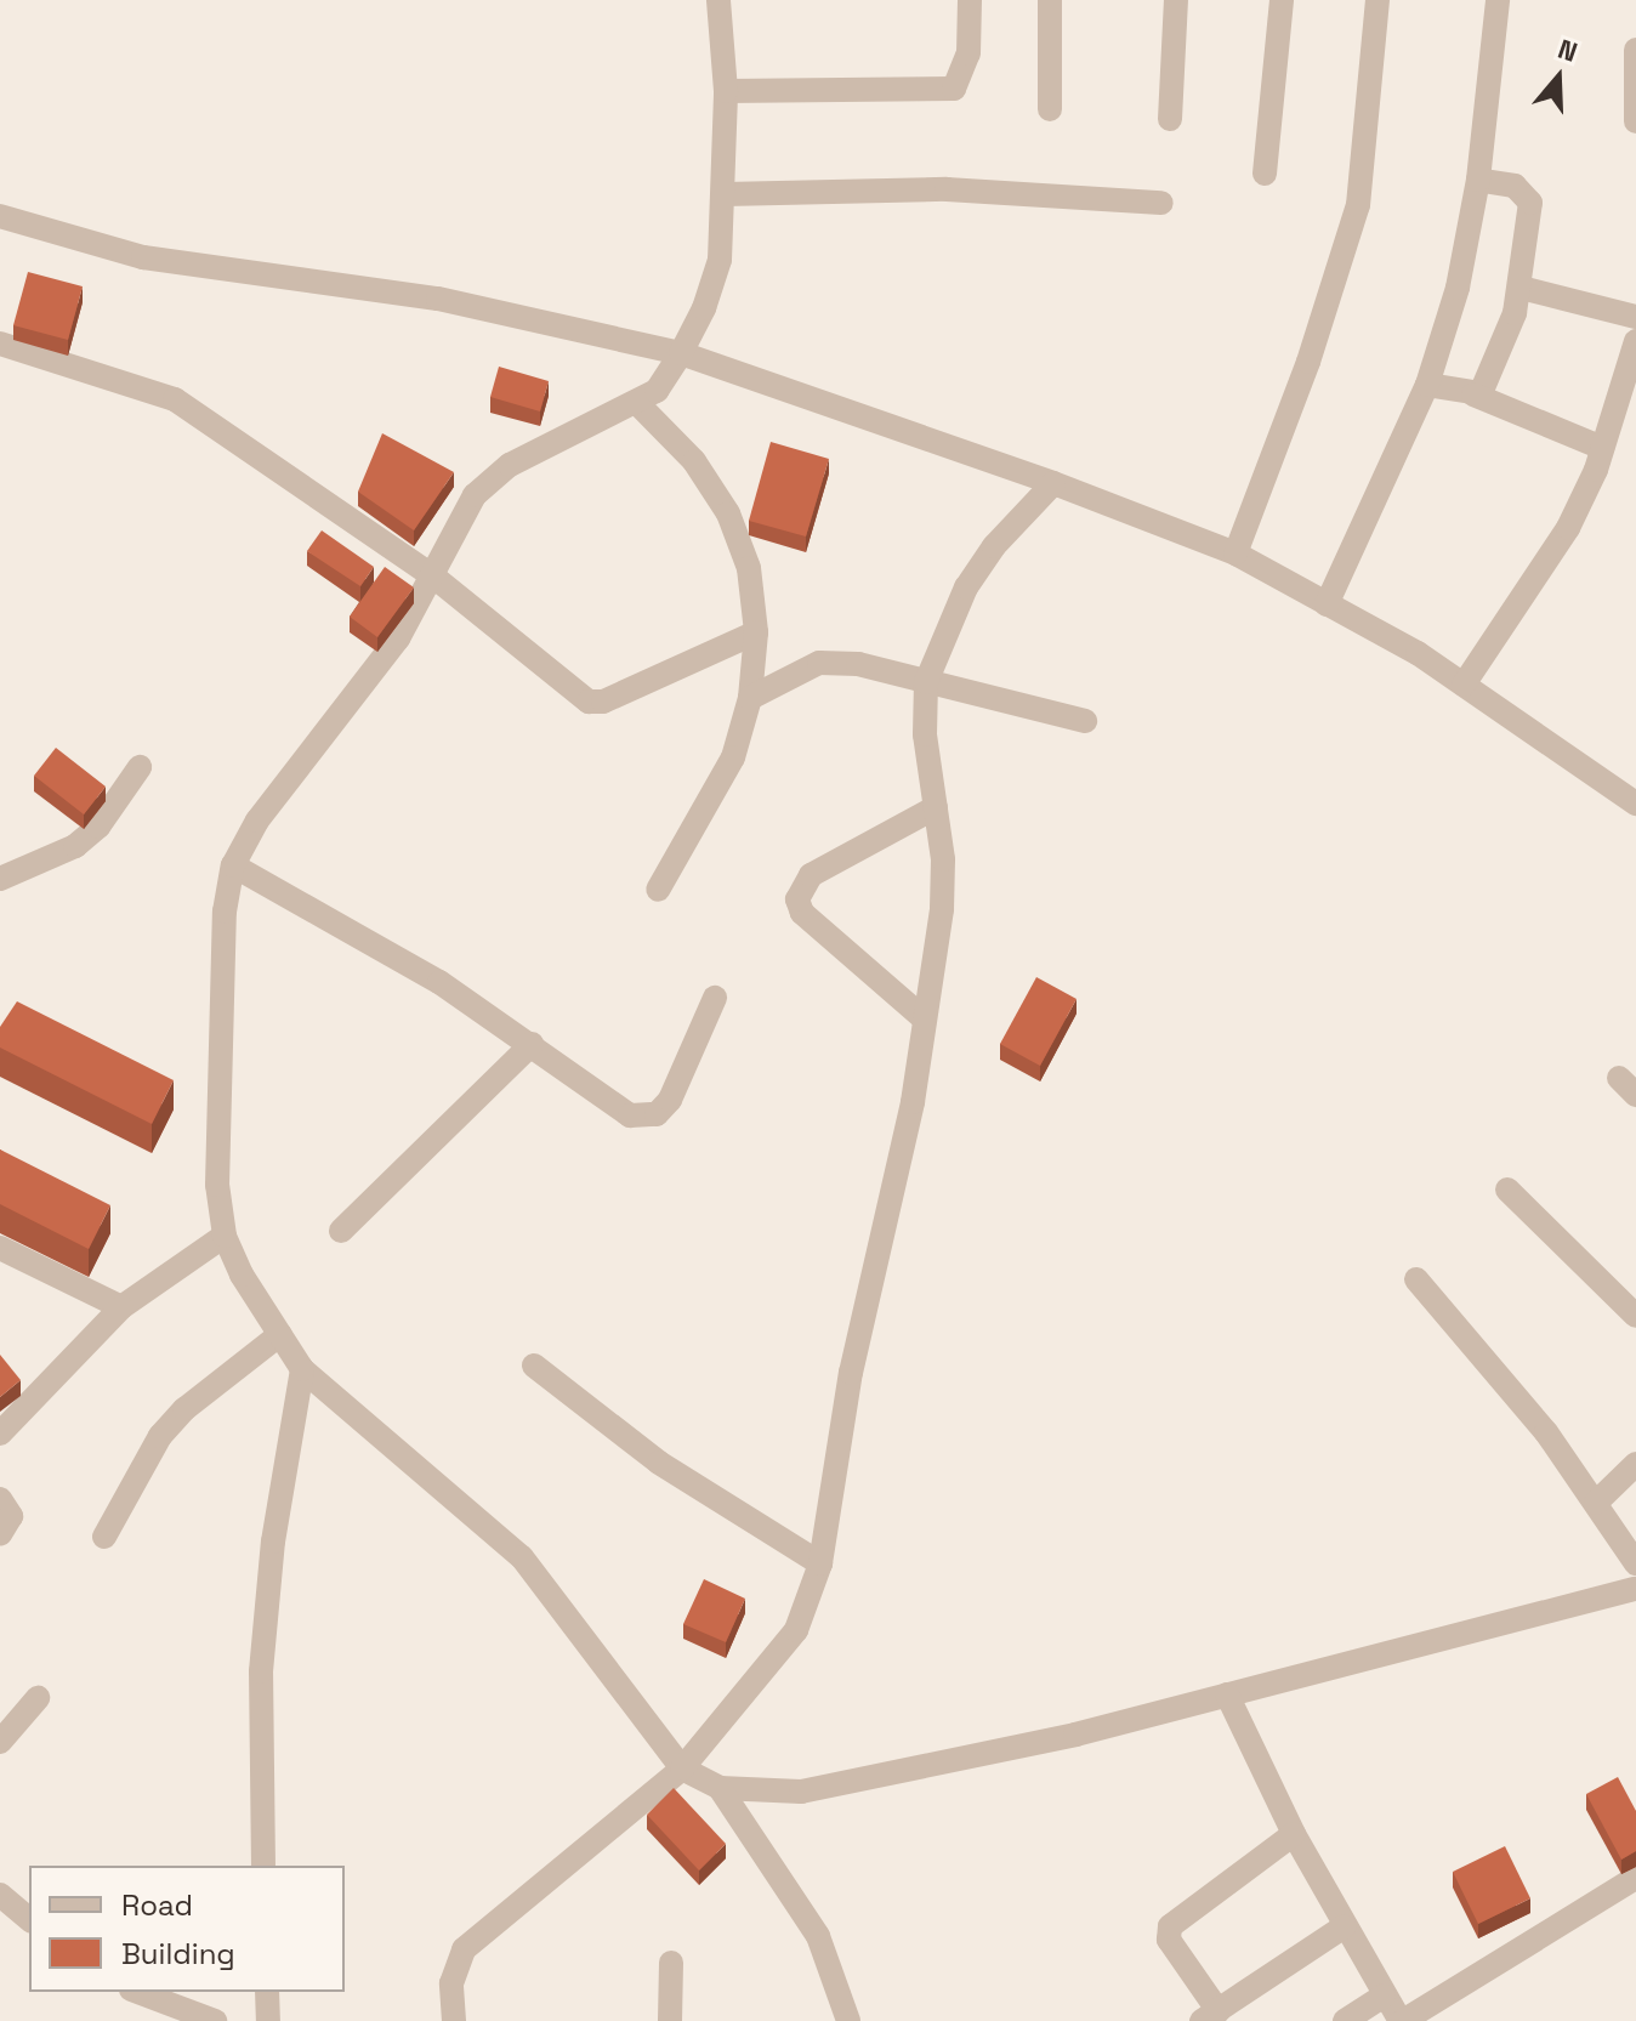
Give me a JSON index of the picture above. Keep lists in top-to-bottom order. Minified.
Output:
{"legend":["Road","Building"],"north":"top"}
